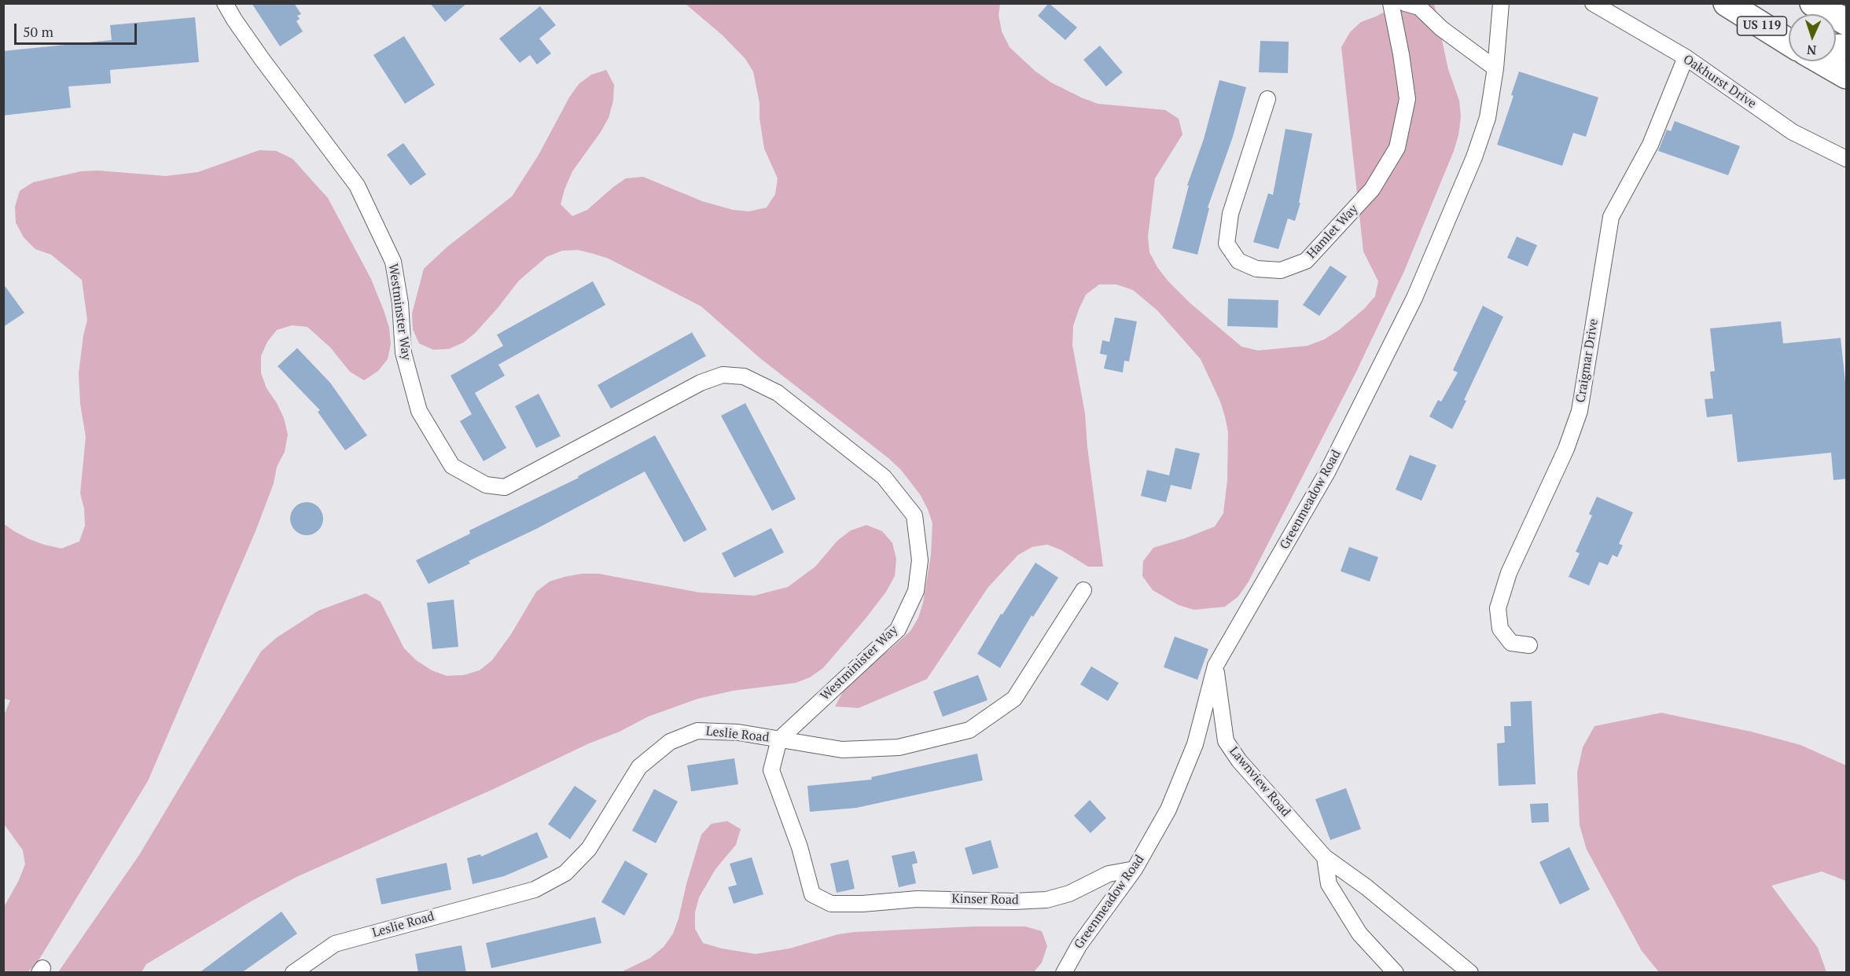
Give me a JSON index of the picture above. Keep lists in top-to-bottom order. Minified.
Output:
{"streets":{"highway":["US 119"],"street":["Oakhurst Drive","Hamlet Way","Westminster Way","Craigmar Drive","Greenmeadow Road","Westminister Way","Leslie Road","Lawnview Road","Kinser Road"]},"crossings":[["Oakhurst Drive","Craigmar Drive"],["Westminster Way","Westminister Way"],["Greenmeadow Road","Lawnview Road"],["Greenmeadow Road","Kinser Road"],["Westminister Way","Leslie Road"],["Westminister Way","Kinser Road"],["Leslie Road","Kinser Road"]],"scale_bar":"50 m","north":"bottom"}
